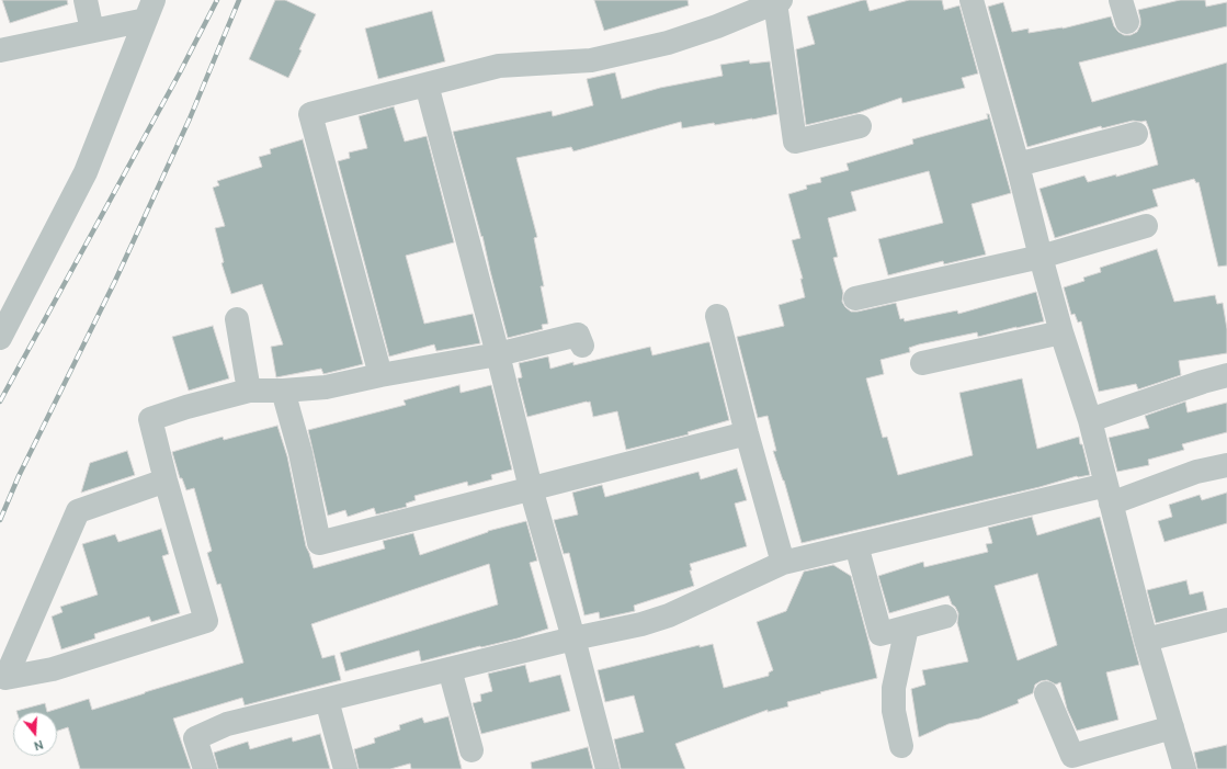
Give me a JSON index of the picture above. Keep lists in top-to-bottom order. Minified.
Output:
{"north":"bottom"}
